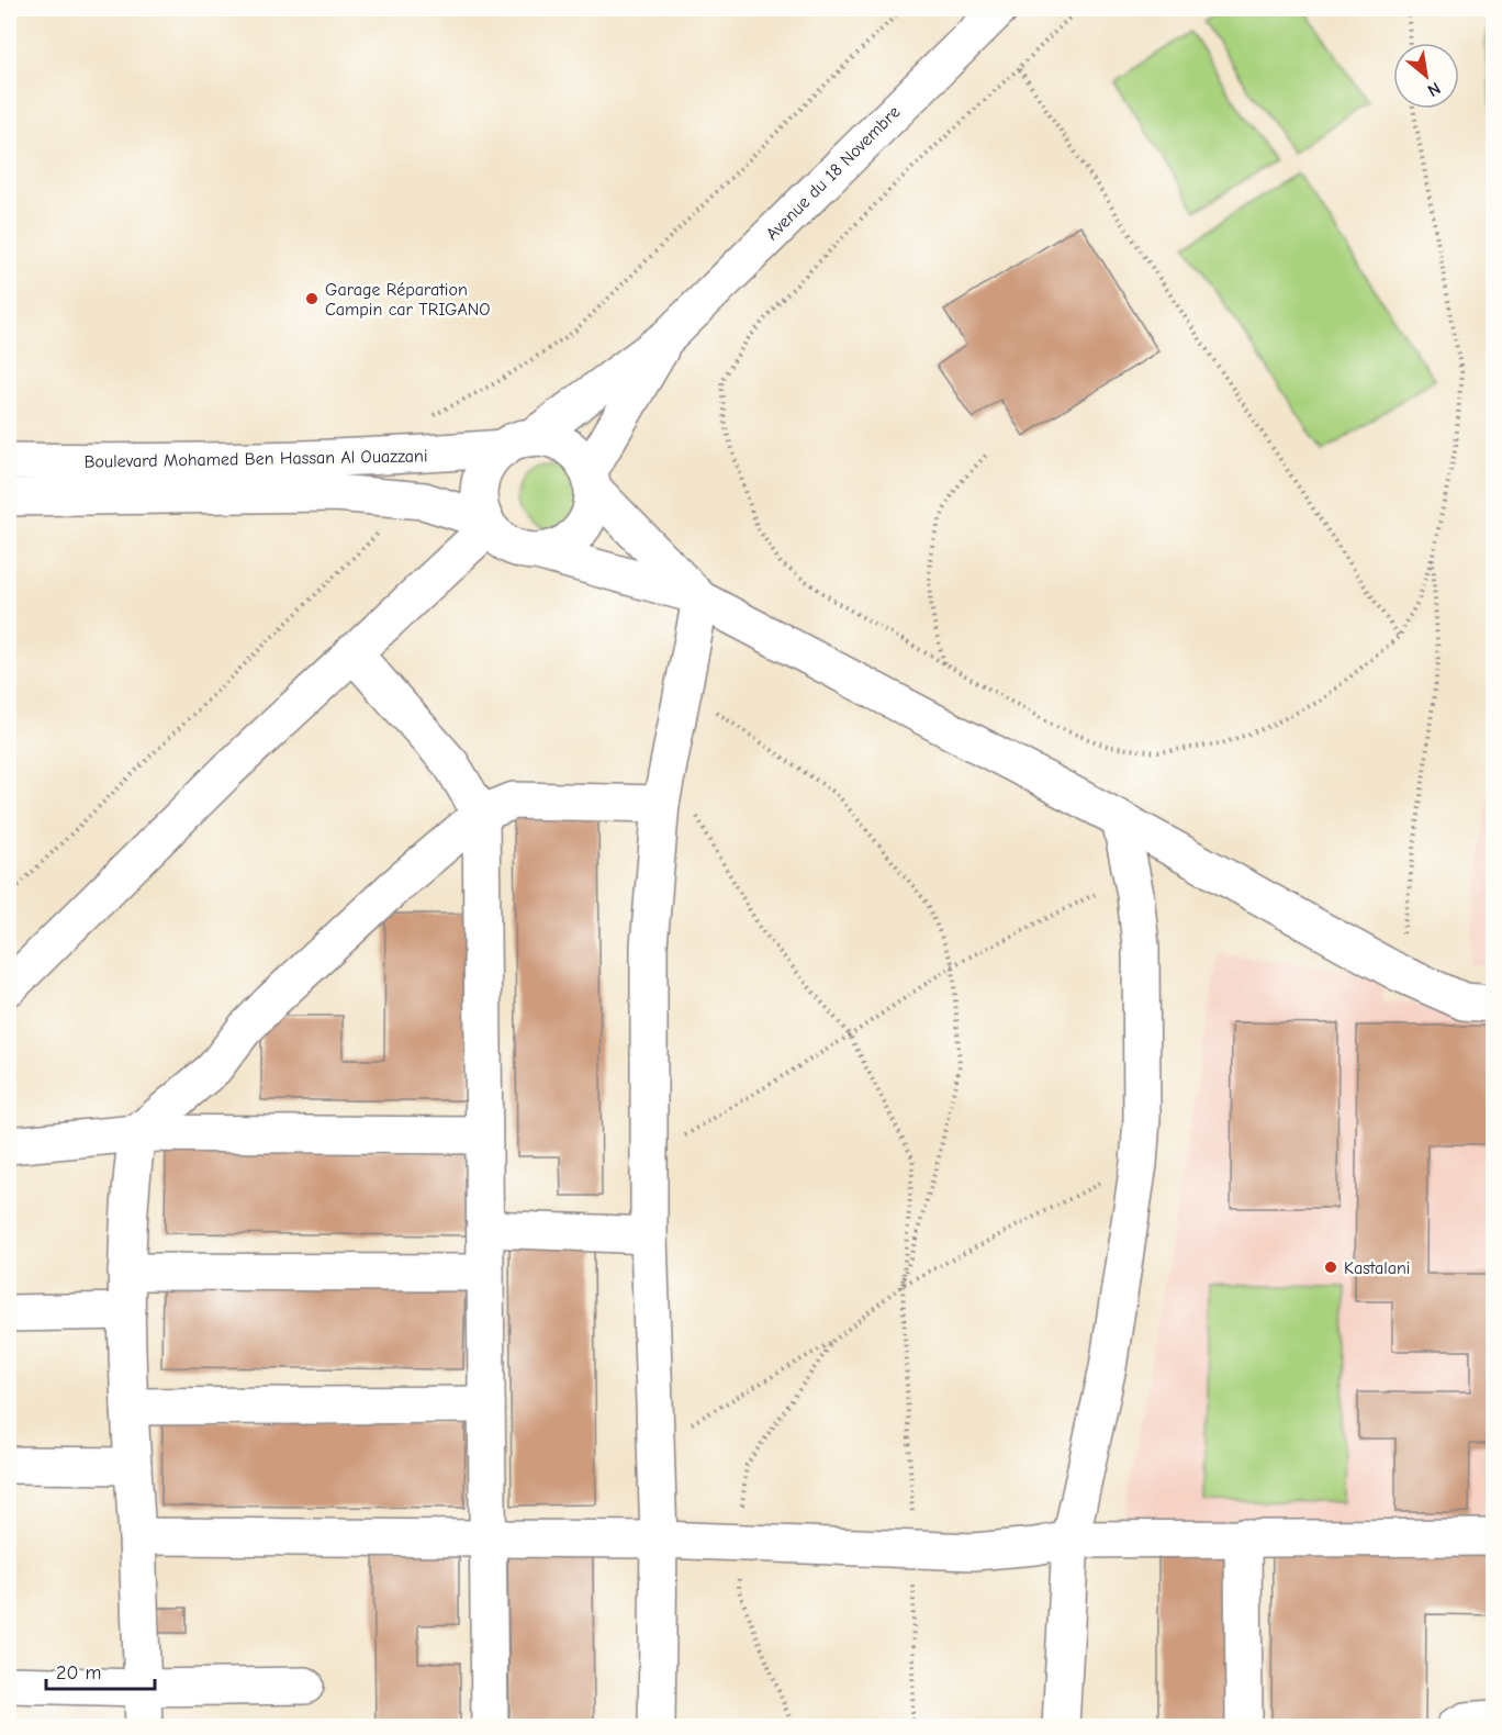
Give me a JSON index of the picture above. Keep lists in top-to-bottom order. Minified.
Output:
{"streets":{"street":["Avenue du 18 Novembre","Boulevard Mohamed Ben Hassan Al Ouazzani"]},"crossings":[["Avenue du 18 Novembre","Boulevard Mohamed Ben Hassan Al Ouazzani"]],"places":["Garage Réparation Campin car TRIGANO","Kastalani"],"scale_bar":"20 m","north":"bottom right"}
